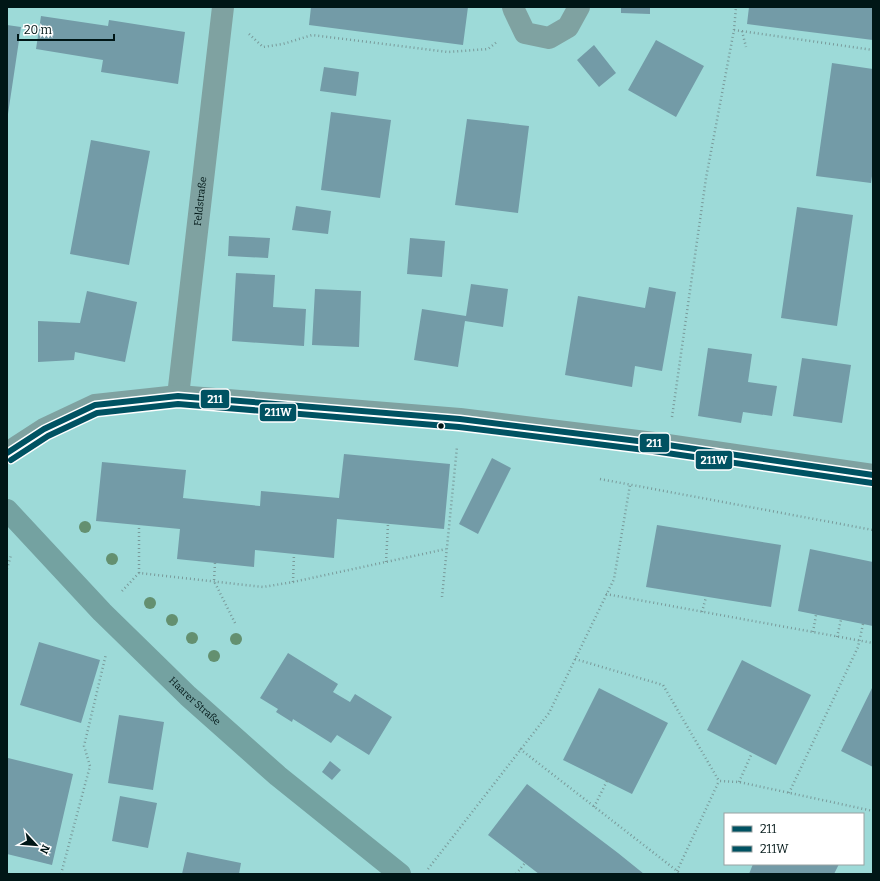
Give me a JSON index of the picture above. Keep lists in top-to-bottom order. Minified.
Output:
{"streets":{"main road":["Haarer Straße"],"street":["Feldstraße"]},"lines":["transit line 211","transit line 211W"],"legend":["211","211W"],"scale_bar":"20 m","north":"bottom right"}
